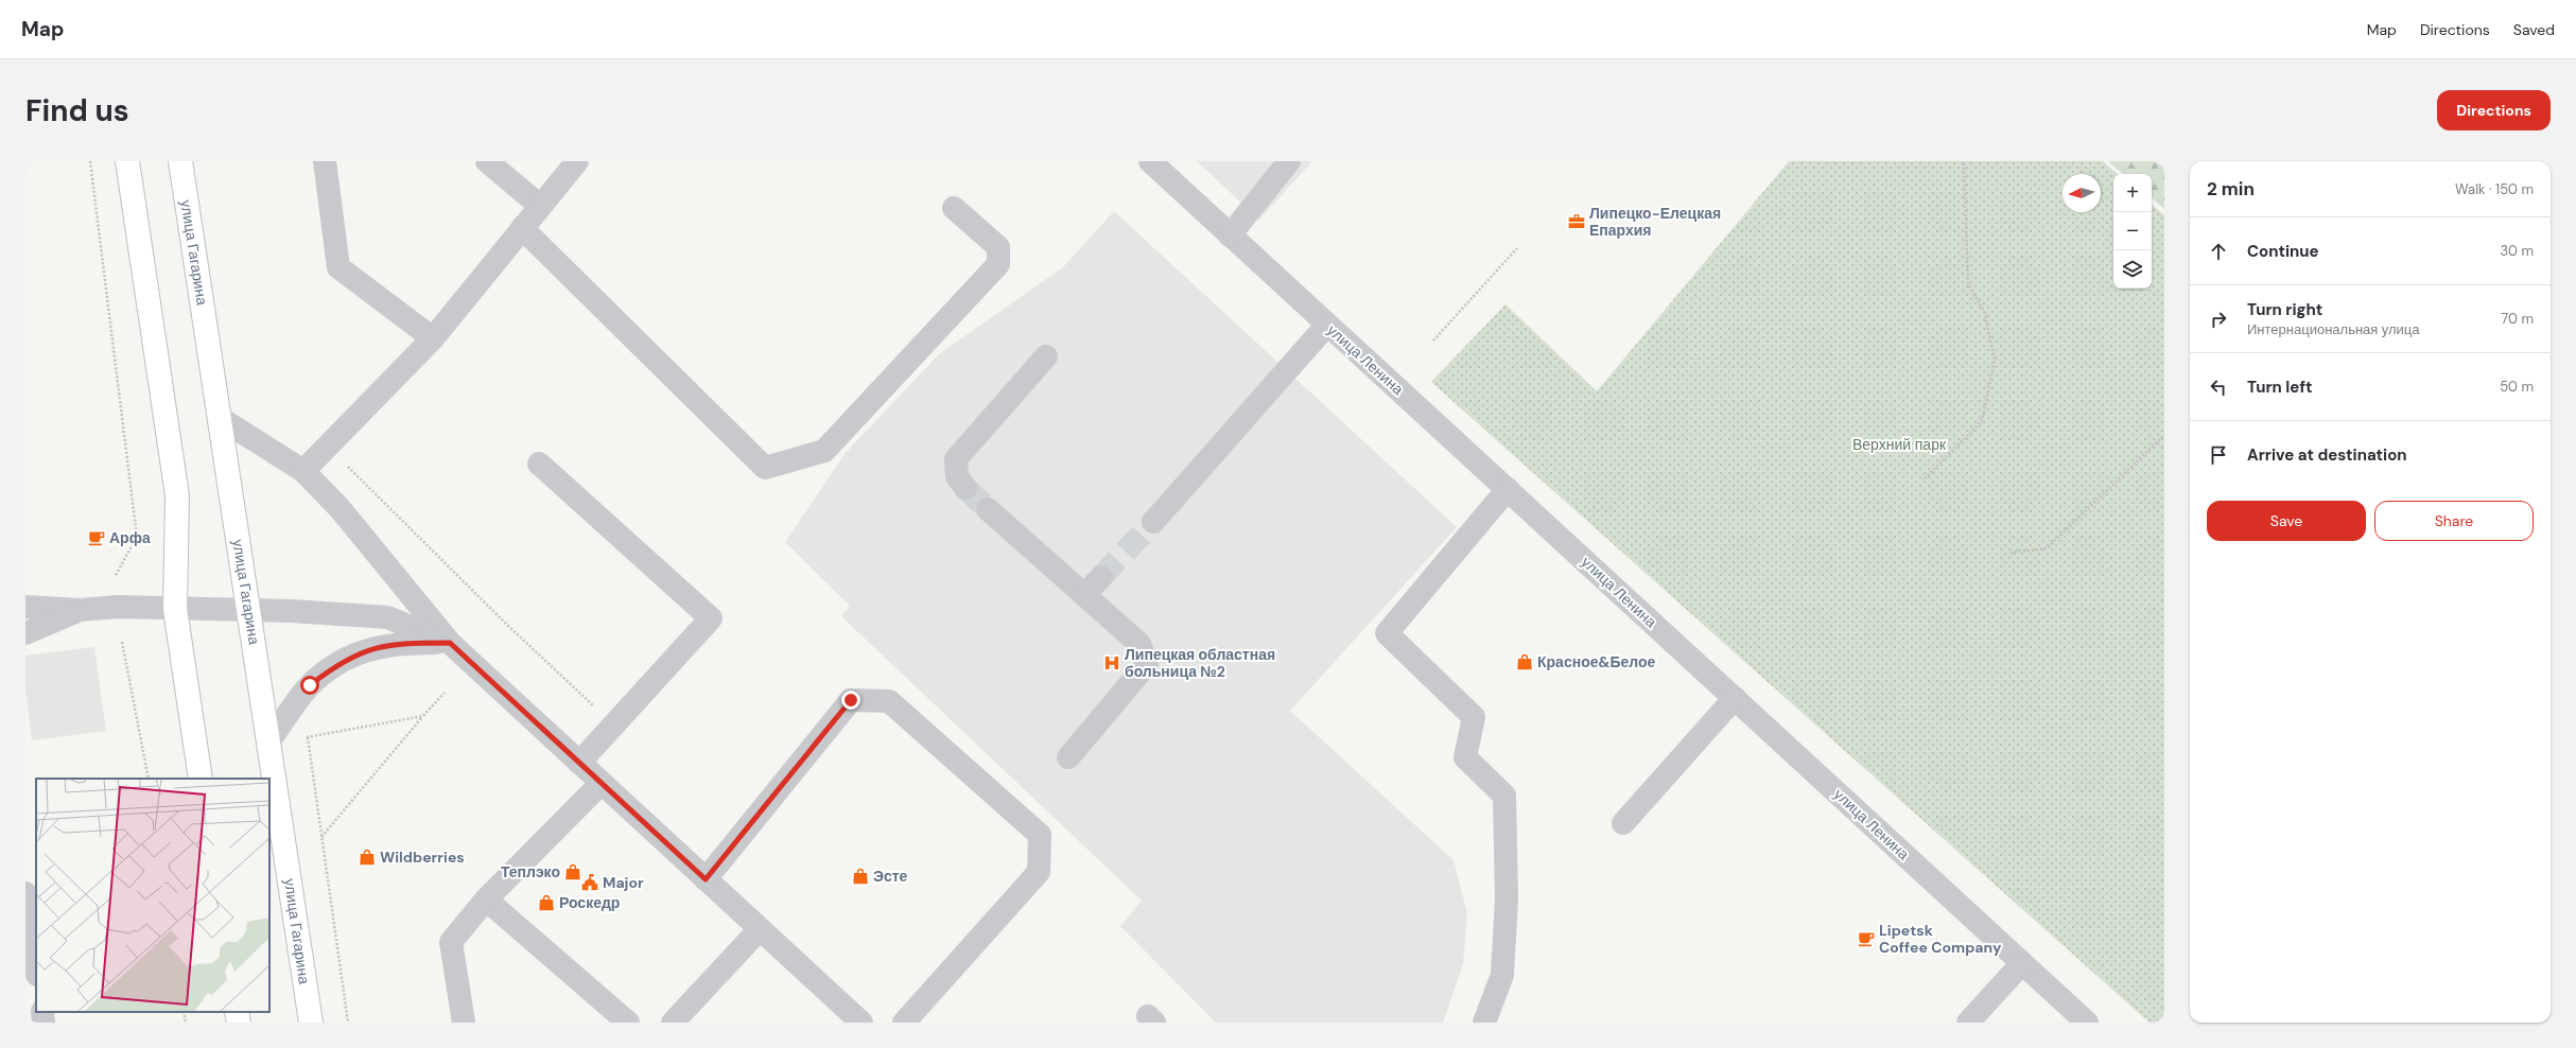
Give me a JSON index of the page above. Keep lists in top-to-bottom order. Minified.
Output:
{"streets":{"main road":["улица Гагарина"],"street":["улица Ленина"]},"parks":["Верхний парк"],"places":{"office":["Липецко-Елецкая Епархия"],"cafe":["Арфа","Lipetsk Coffee Company"],"shop":["Красное&Белое","Wildberries","Теплэко","Эсте","Роскедр"],"hospital":["Липецкая областная больница №2"],"public building":["Major"]},"north":"left","page":{"header":"Map","nav":["Map","Directions","Saved"],"buttons":["Directions",["Save","Share"]],"title":"Find us","heading":["2 min","Walk · 150 m"],"map_buttons":["+","−"],"list":[["Continue","30 m"],["Turn right","Интернациональная улица","70 m"],["Turn left","50 m"],"Arrive at destination"]}}
